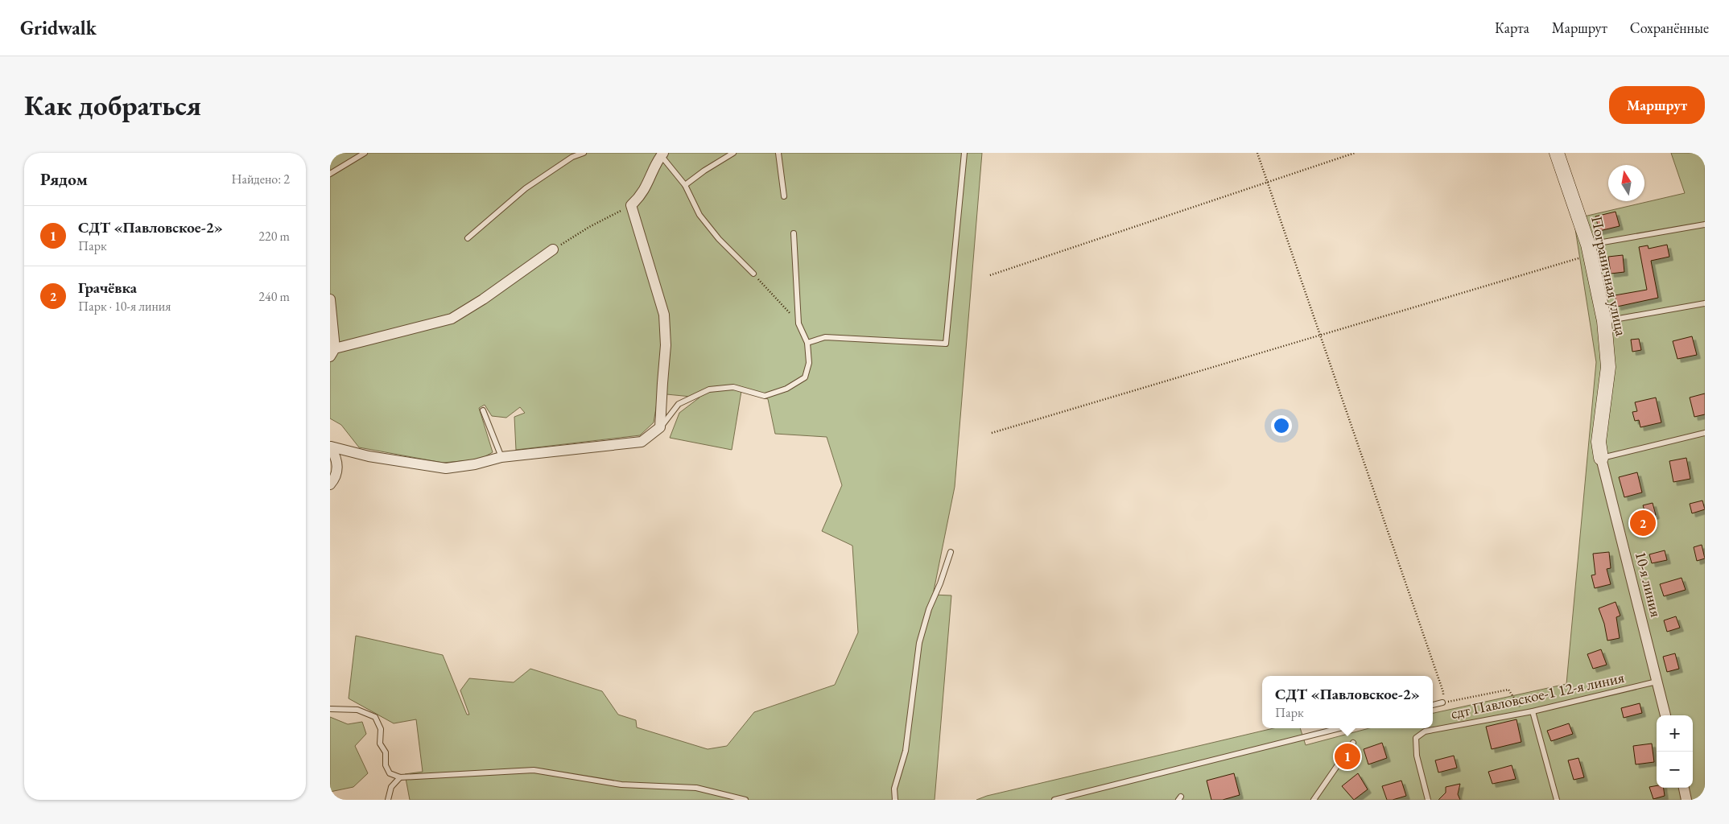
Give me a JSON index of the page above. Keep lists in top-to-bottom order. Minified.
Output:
{"streets":{"street":["Пограничная улица","10-я линия"],"lane":["сдт Павловское-1 12-я линия"]},"crossings":[["Пограничная улица","10-я линия"],["10-я линия","сдт Павловское-1 12-я линия"]],"north":"top","page":{"header":"Gridwalk","nav":["Карта","Маршрут","Сохранённые"],"buttons":"Маршрут","title":"Как добраться","heading":["Рядом","Найдено: 2"],"list":[{"mark":"1","name":"СДТ «Павловское-2»","note":"Парк","value":"220 m"},{"mark":"2","name":"Грачёвка","note":"Парк · 10-я линия","value":"240 m"}],"pins":["2","1"],"popup":["СДТ «Павловское-2»","Парк"],"map_buttons":["+","−"]}}
